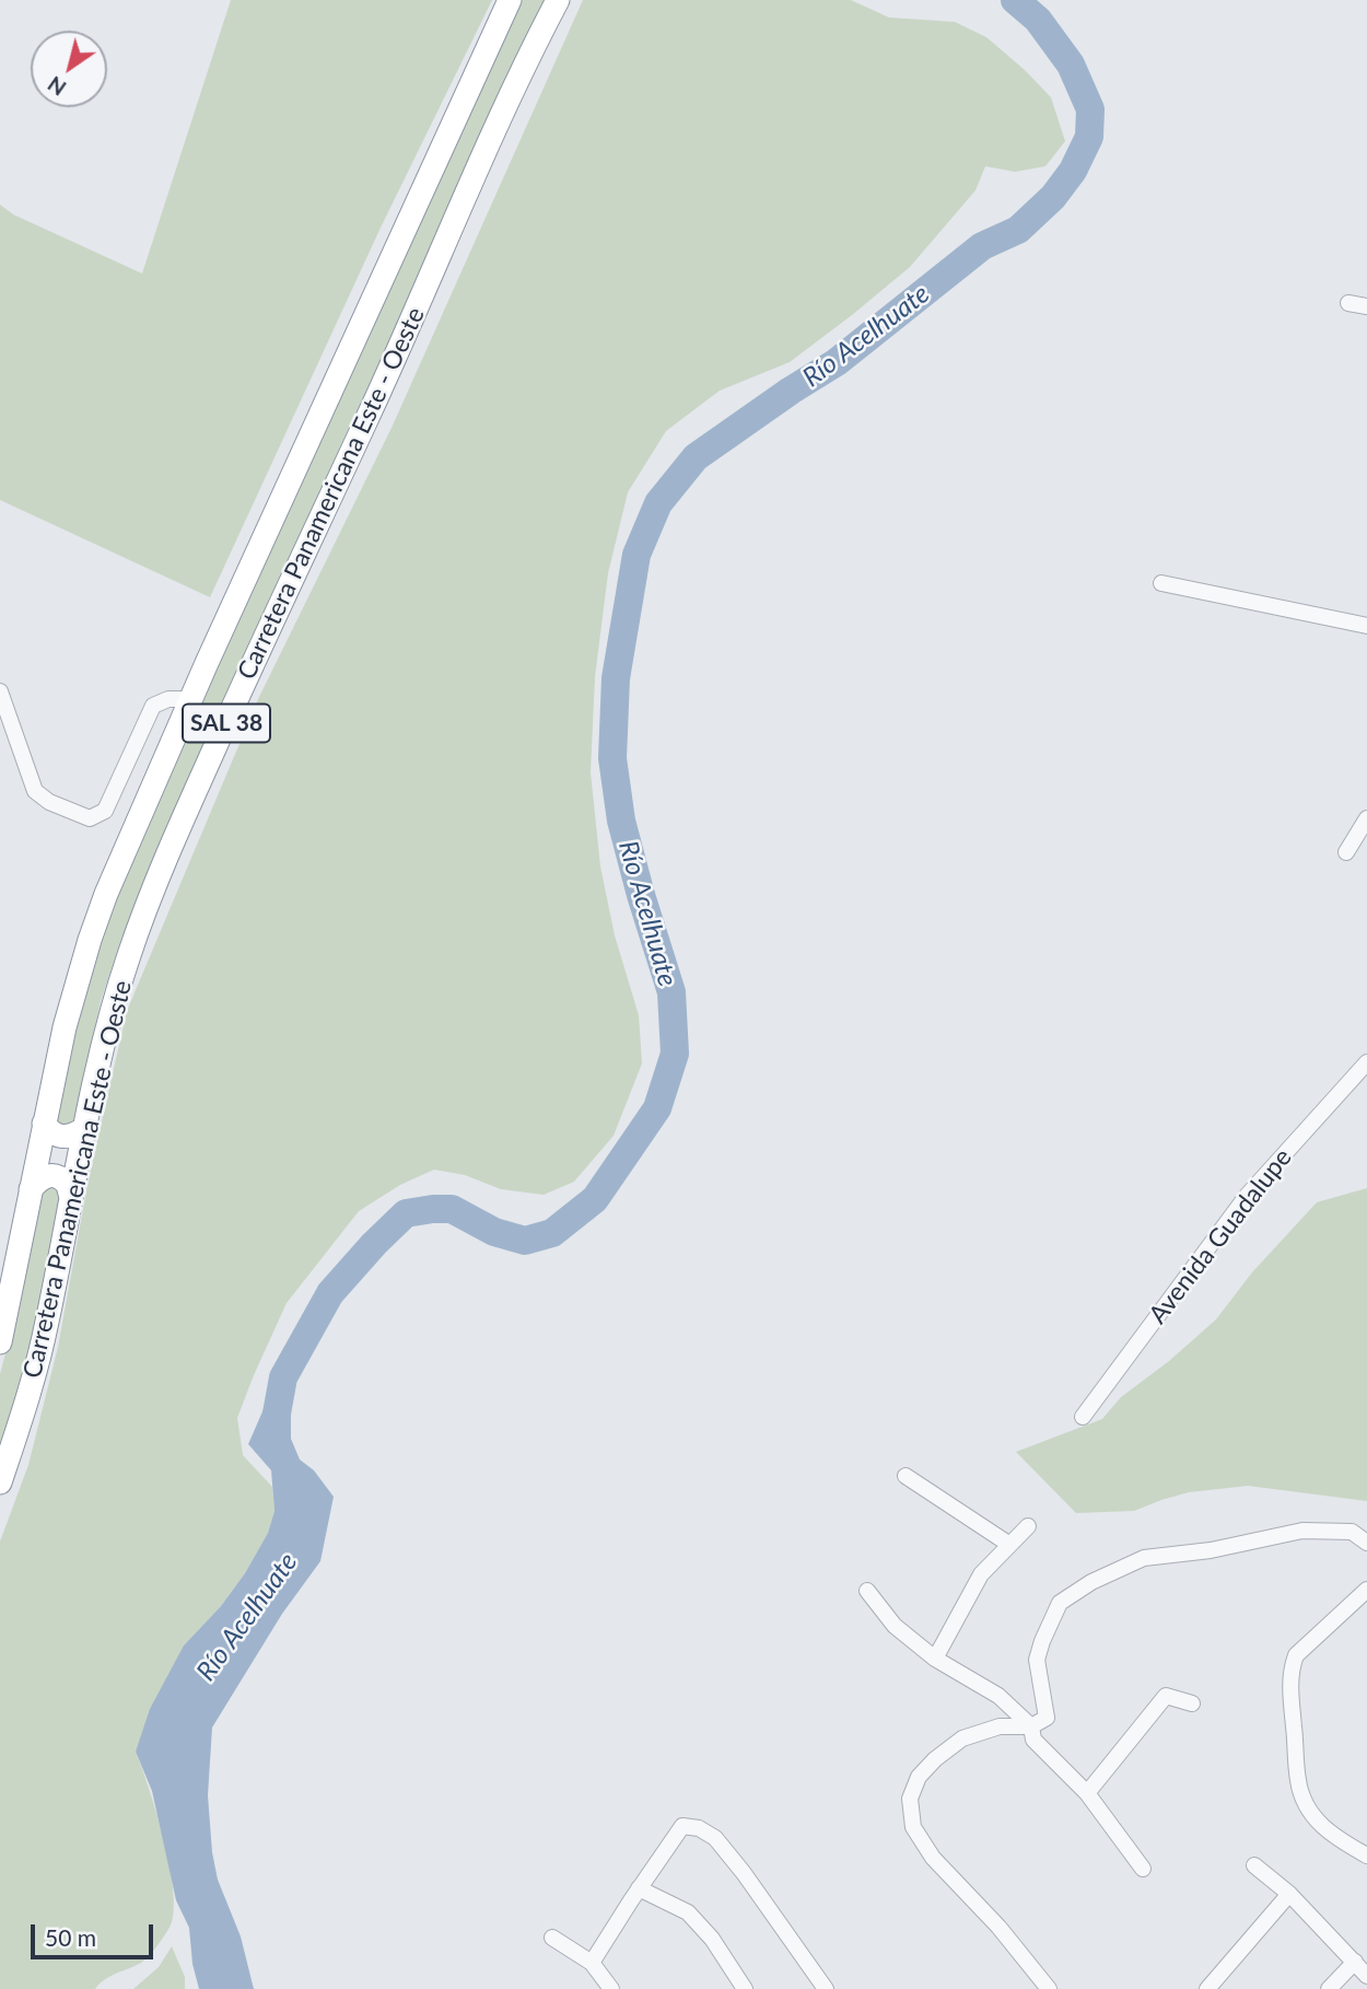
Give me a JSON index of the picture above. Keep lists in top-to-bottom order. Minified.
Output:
{"streets":{"highway":["Carretera Panamericana Este - Oeste","SAL 38"],"street":["Avenida Guadalupe"]},"water":["Río Acelhuate"],"scale_bar":"50 m","north":"bottom left"}
